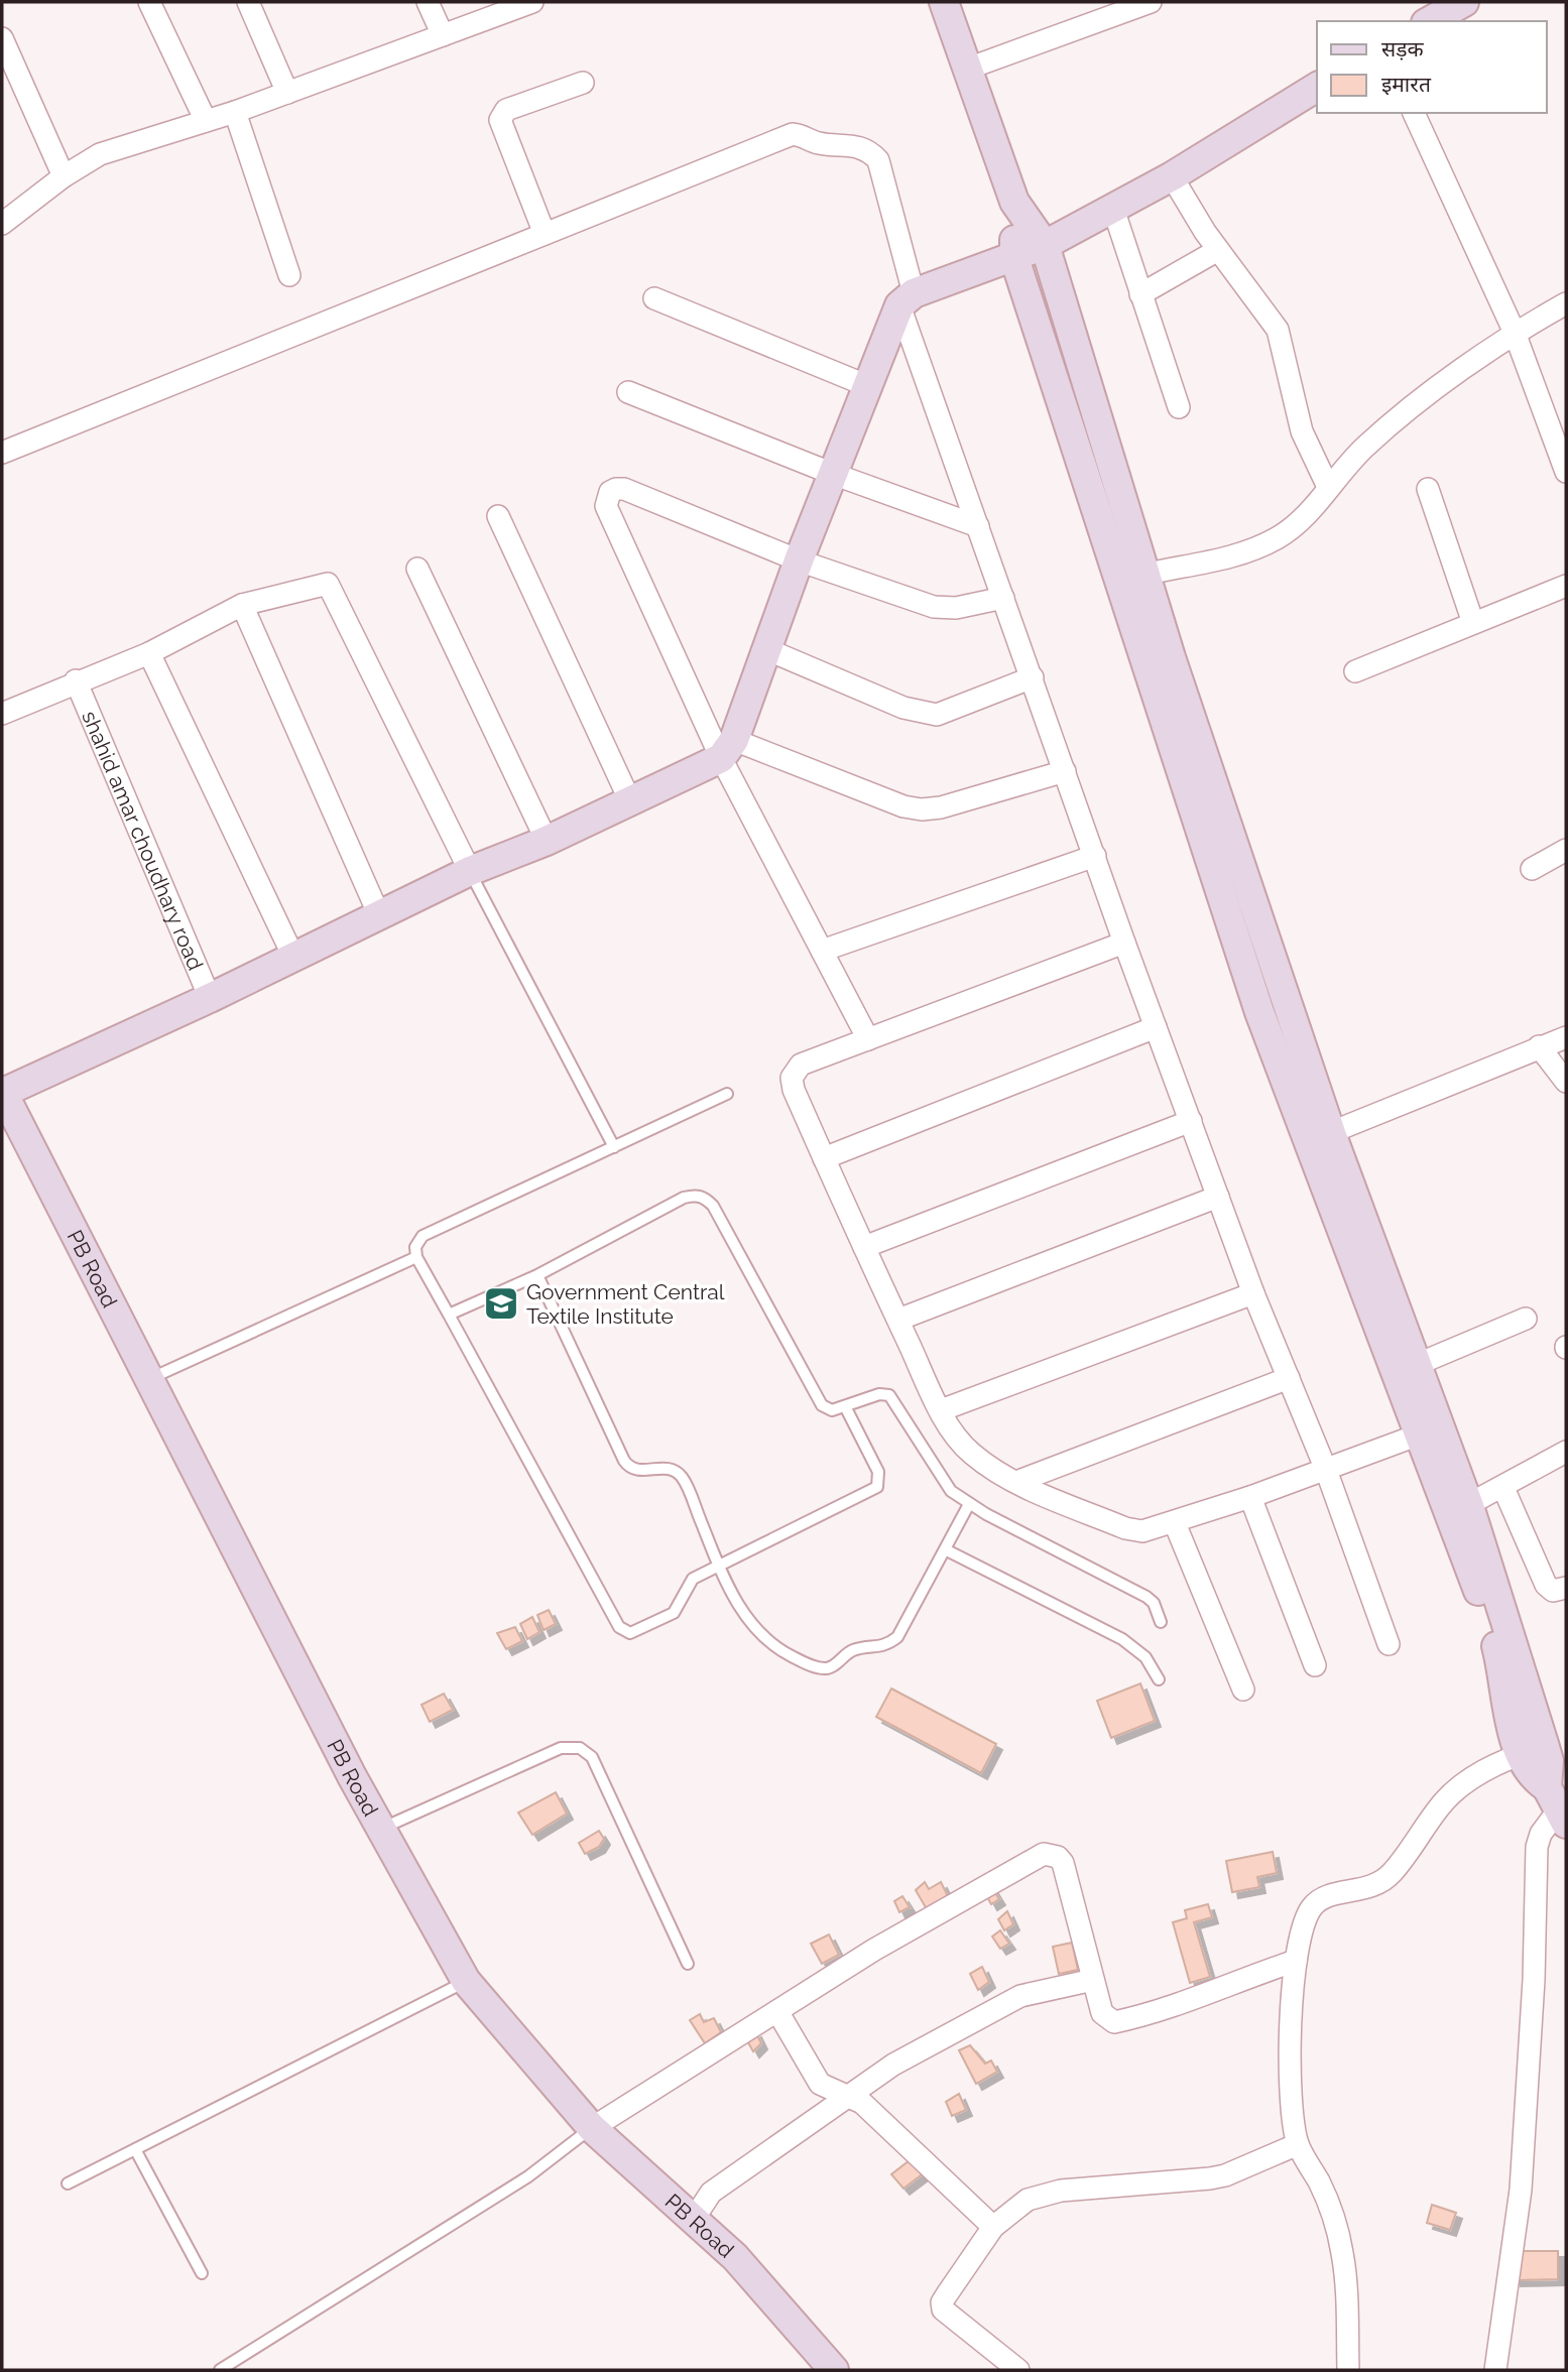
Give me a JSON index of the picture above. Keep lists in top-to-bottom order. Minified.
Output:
{"streets":{"street":["shahid amar choudhary road","PB Road"]},"places":{"school or university":["Government Central Textile Institute"]},"legend":["सड़क","इमारत"]}
